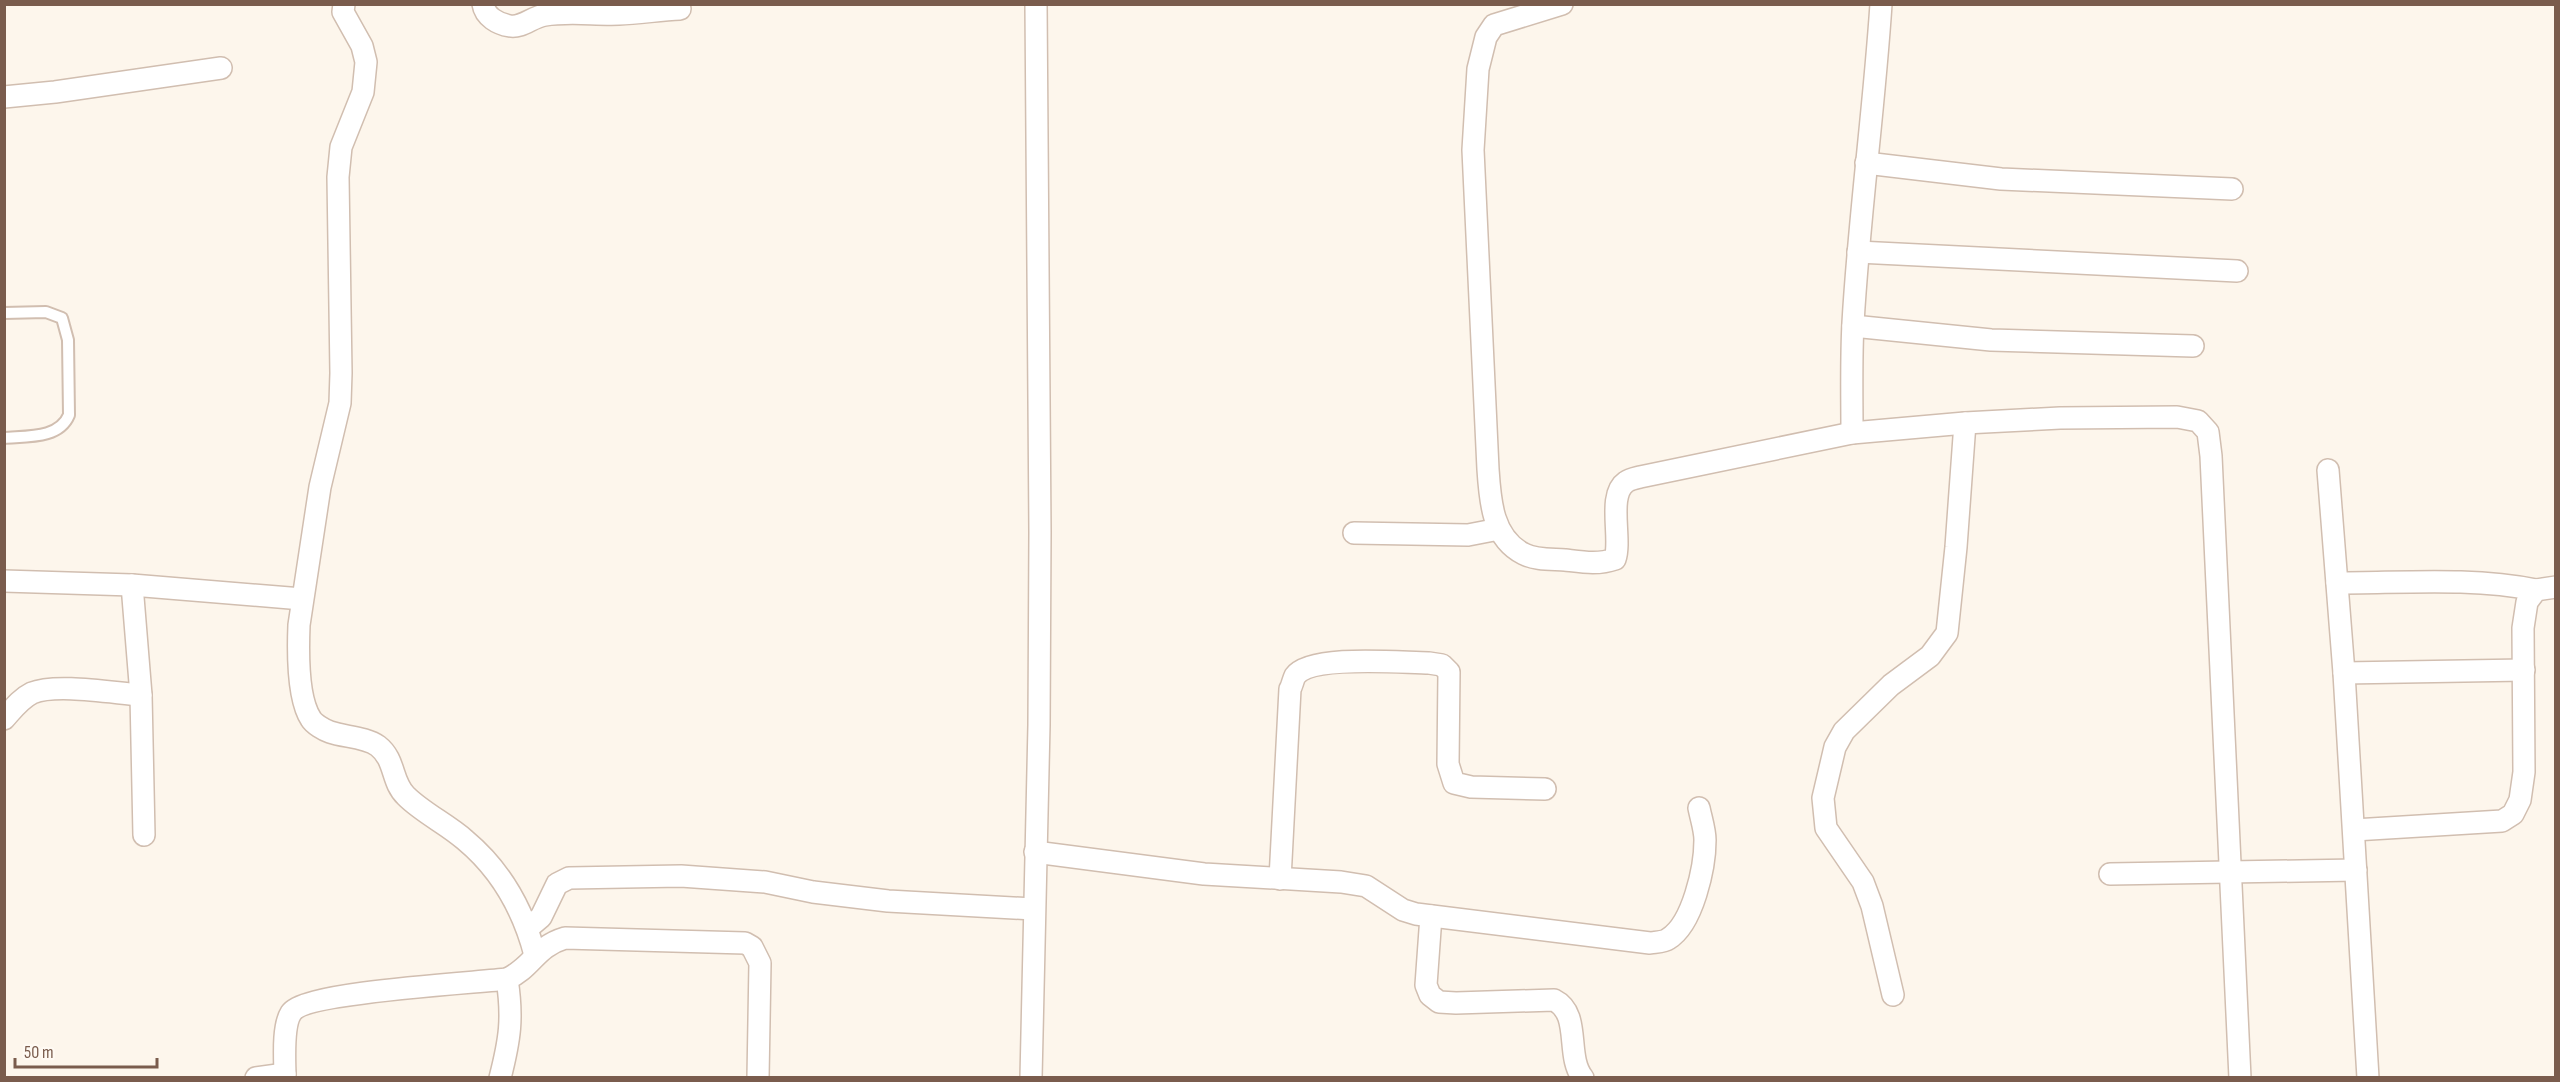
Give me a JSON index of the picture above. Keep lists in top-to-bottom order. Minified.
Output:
{"scale_bar":"50 m"}
